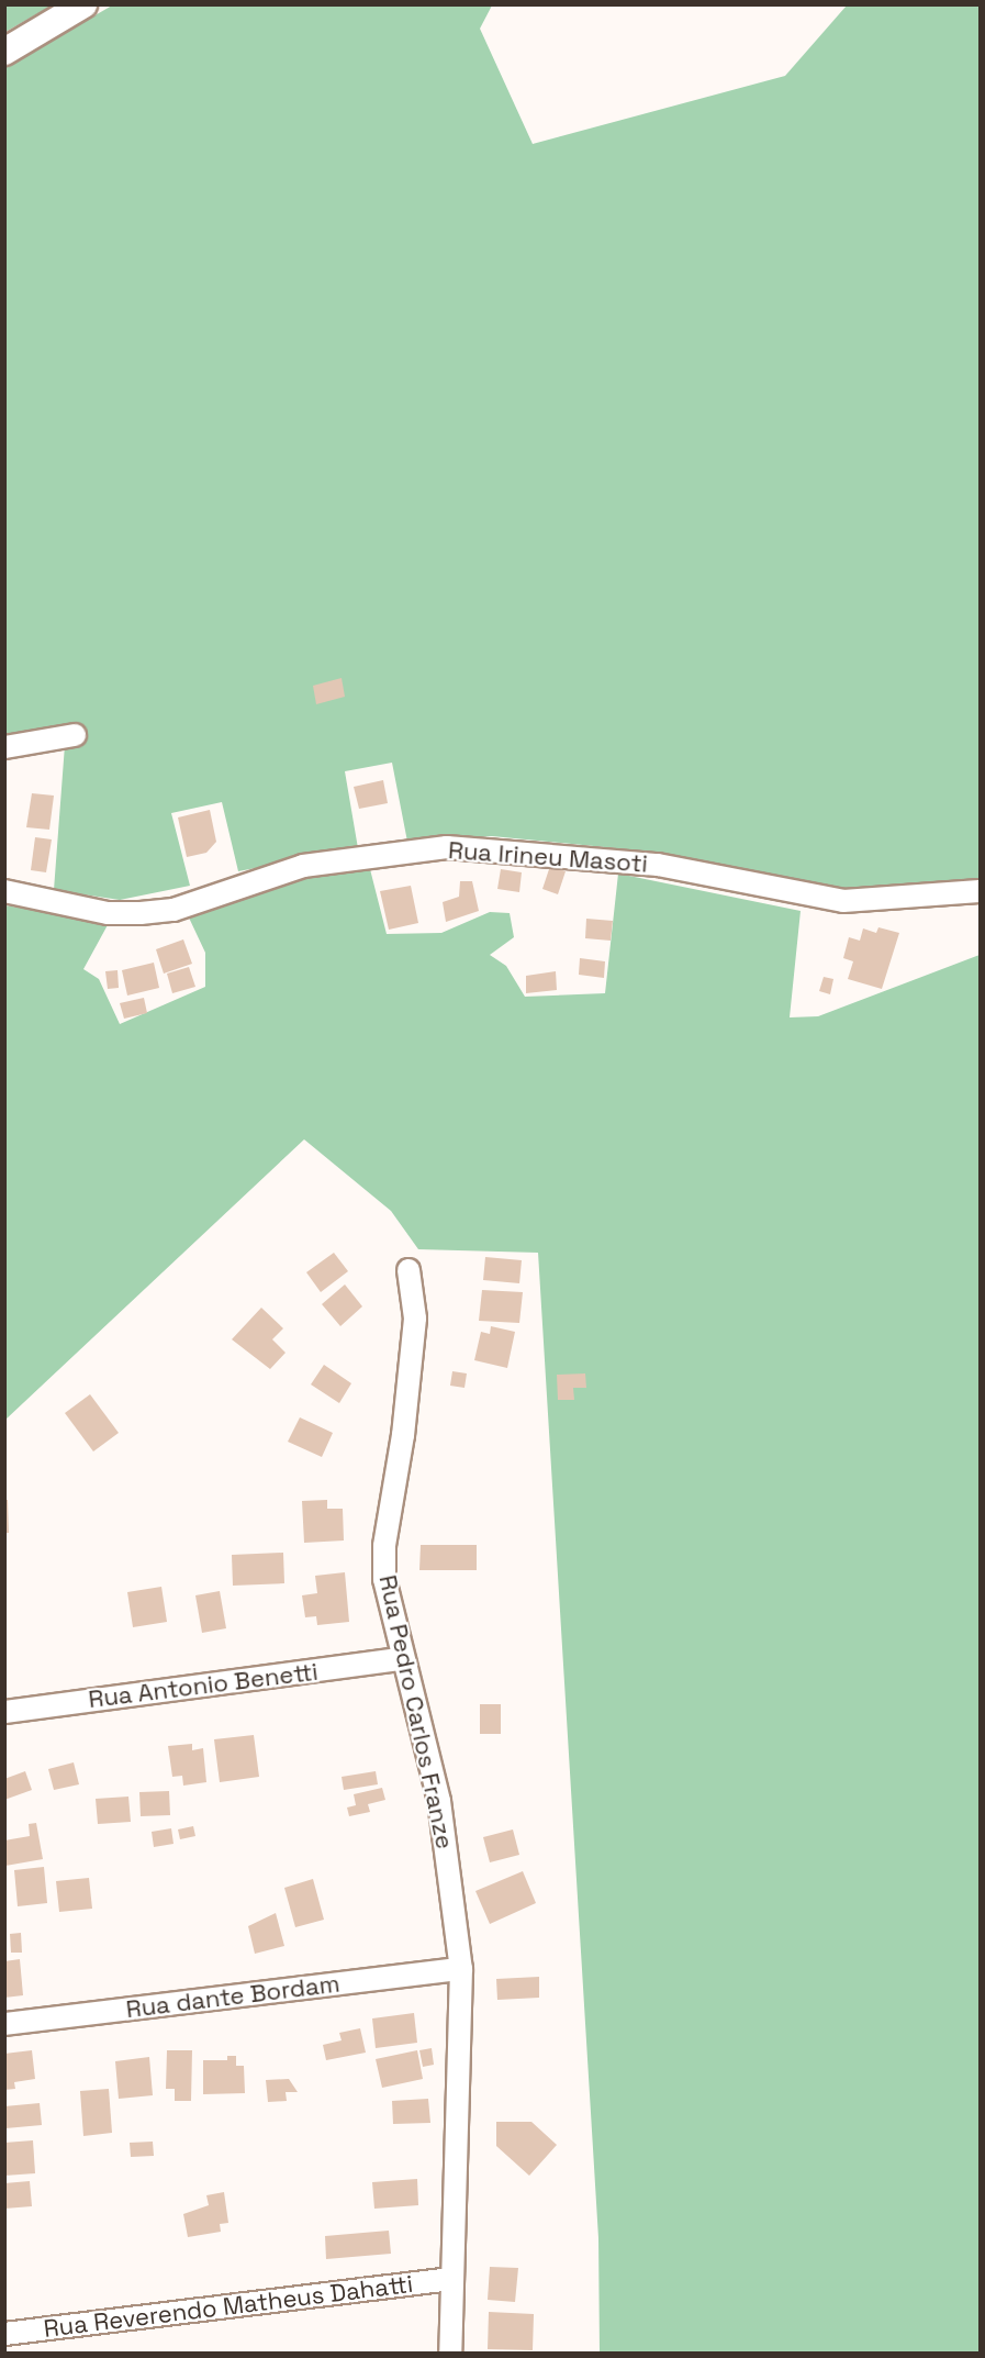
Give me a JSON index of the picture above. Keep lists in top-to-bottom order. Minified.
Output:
{"streets":{"street":["Rua Irineu Masoti","Rua Antonio Benetti","Rua Pedro Carlos Franze","Rua dante Bordam","Rua Reverendo Matheus Dahatti"]},"crossings":[["Rua Antonio Benetti","Rua Pedro Carlos Franze"],["Rua Pedro Carlos Franze","Rua dante Bordam"],["Rua Pedro Carlos Franze","Rua Reverendo Matheus Dahatti"]]}
